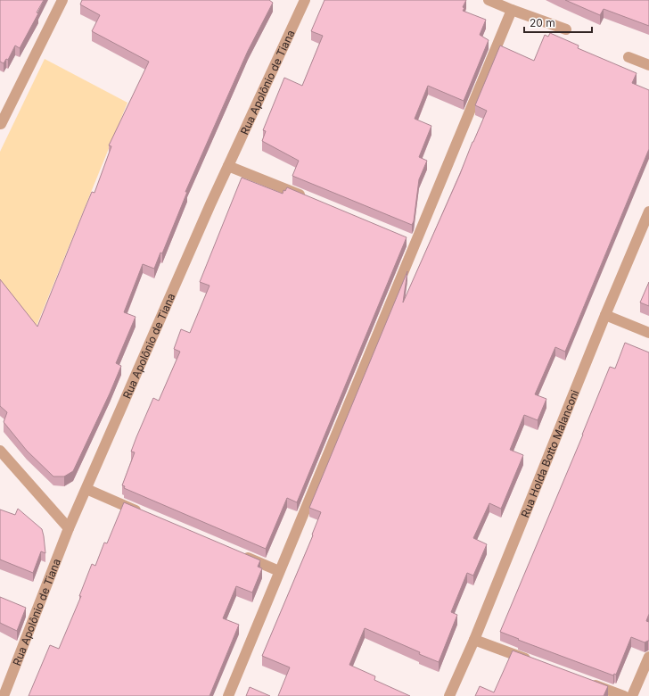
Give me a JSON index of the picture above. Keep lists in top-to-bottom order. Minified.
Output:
{"streets":{"street":["Rua Apolônio de Tiana","Rua Holda Botto Malanconi"]},"scale_bar":"20 m"}
